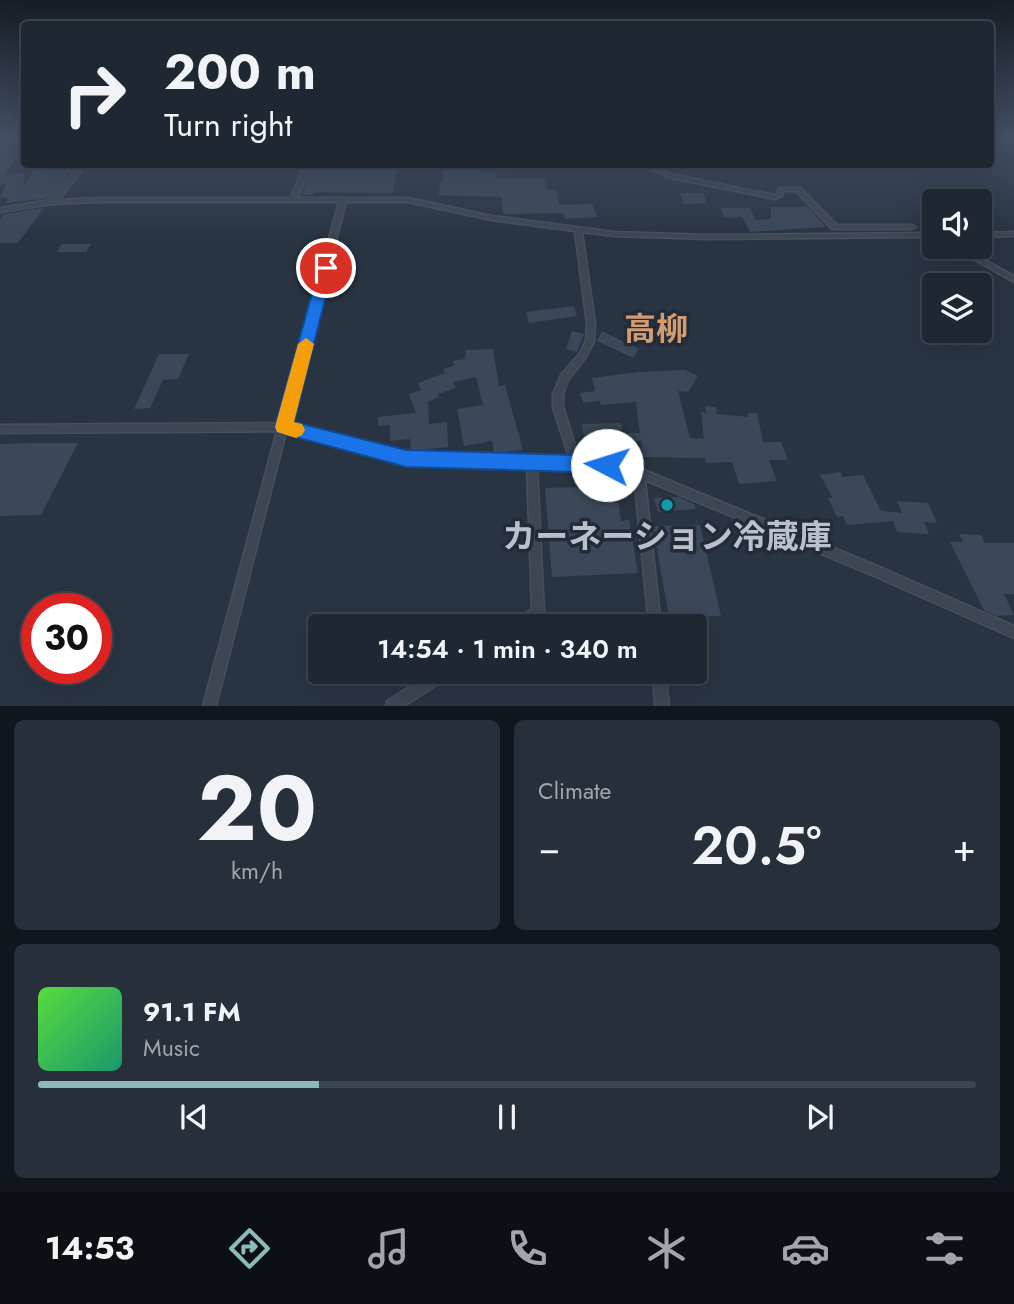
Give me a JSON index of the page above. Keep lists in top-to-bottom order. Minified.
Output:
{"districts":["高柳"],"places":["カーネーション冷蔵庫"],"page":{"turn":["200 m","Turn right"],"limit":"30","trip":"14:54 · 1 min · 340 m","tile":[["20","km/h"],"Climate"],"heat":["−","20.5°","+"],"song":["91.1 FM","Music"],"tabs":"14:53"}}
